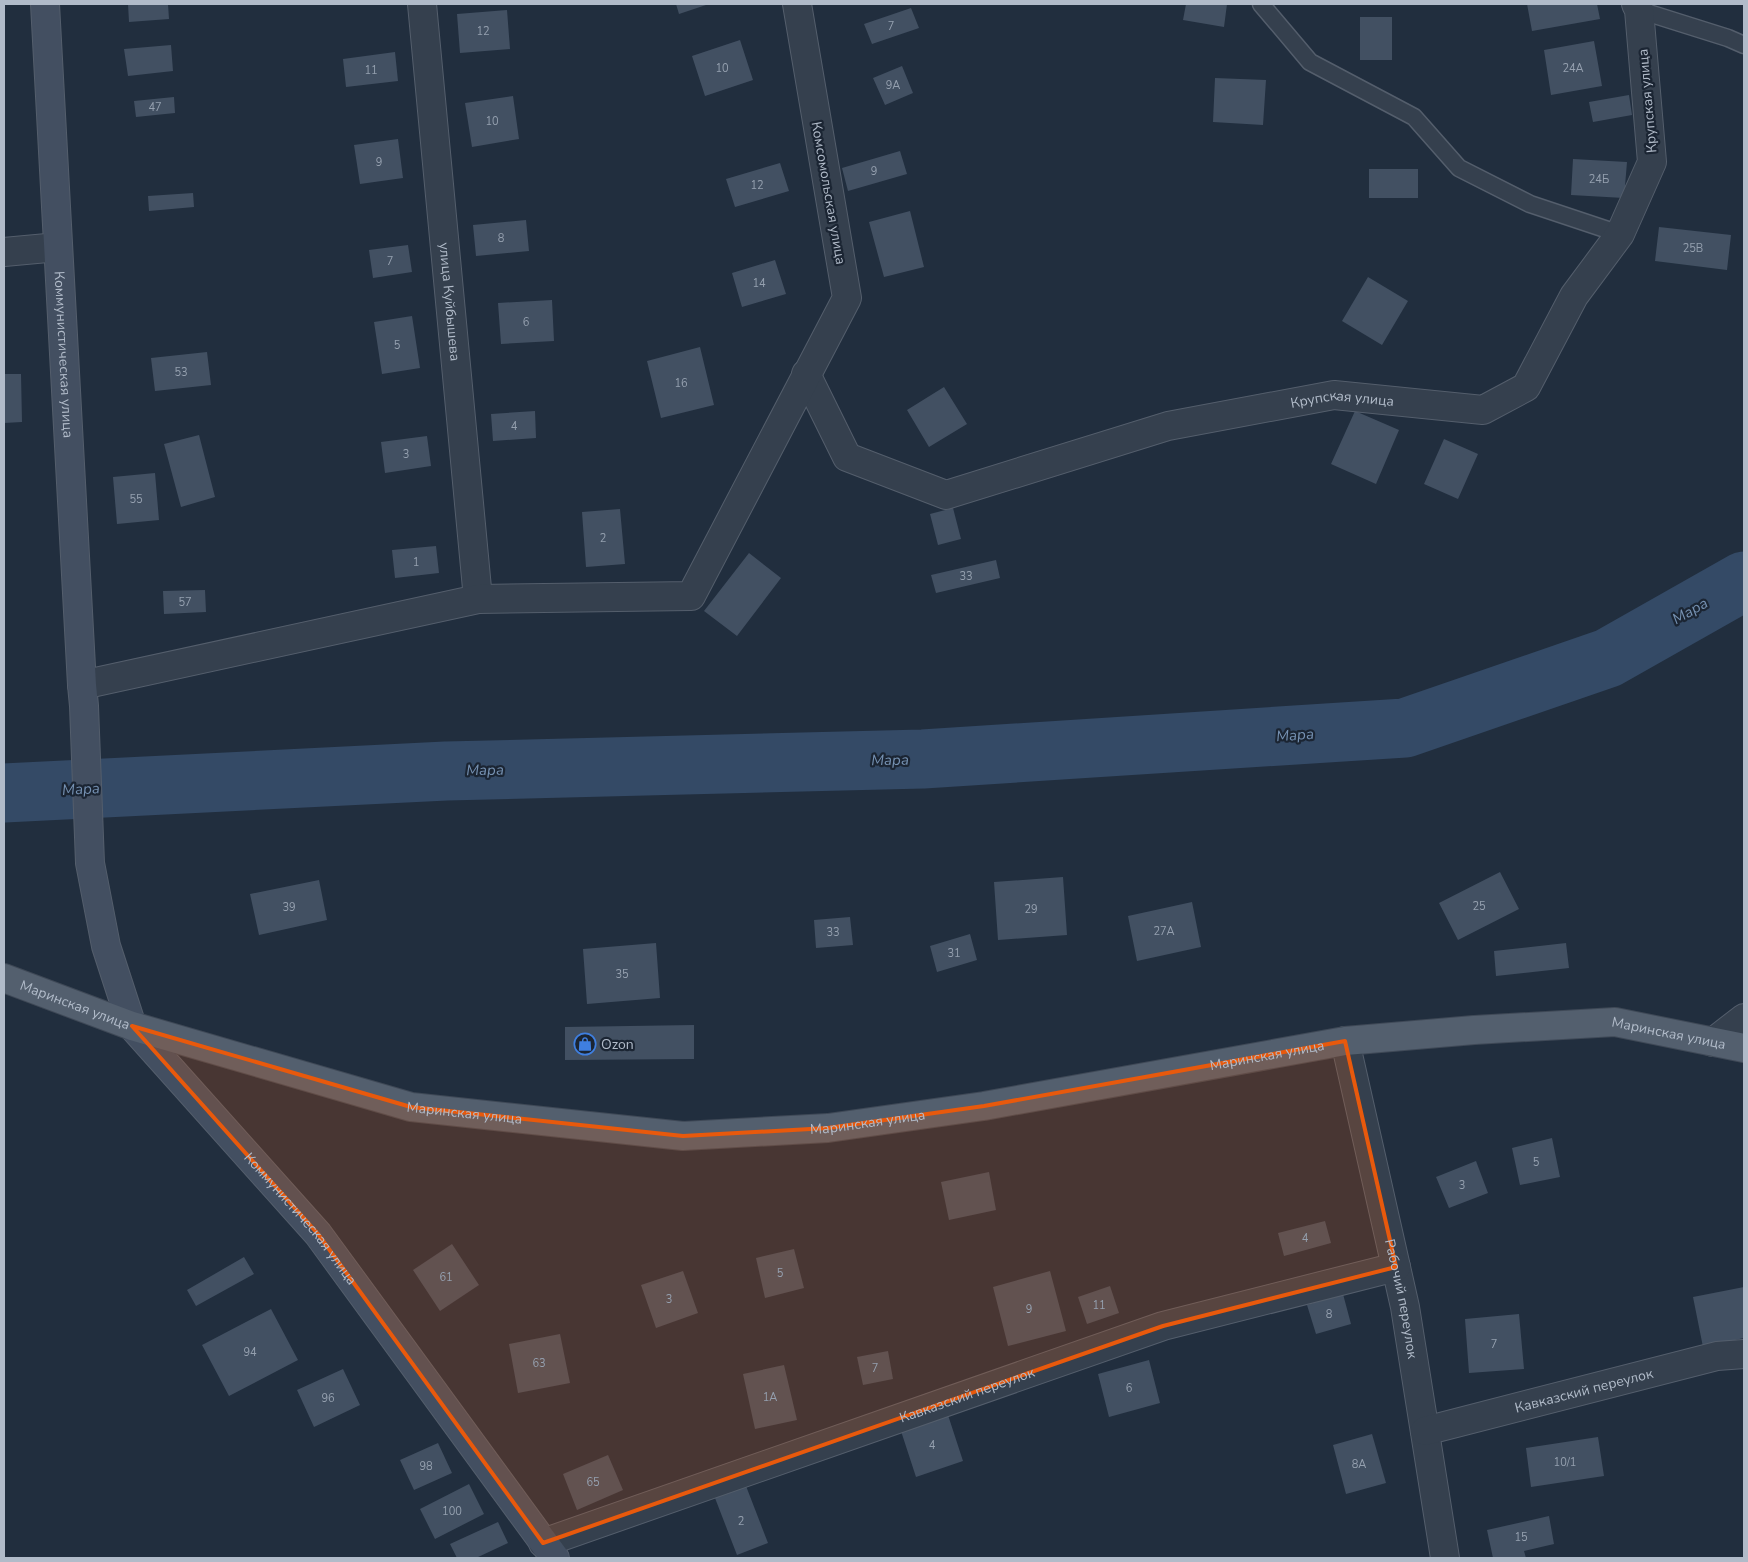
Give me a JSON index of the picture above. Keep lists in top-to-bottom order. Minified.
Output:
{"streets":{"main road":["Маринская улица"],"street":["Крупская улица","Комсомольская улица","улица Куйбышева","Коммунистическая улица","Рабочий переулок","Кавказский переулок"]},"crossings":[["Крупская улица","Комсомольская улица"],["Комсомольская улица","улица Куйбышева"],["Коммунистическая улица","Маринская улица"],["Коммунистическая улица","Кавказский переулок"],["Маринская улица","Рабочий переулок"],["Рабочий переулок","Кавказский переулок"]],"water":["Мара"],"places":{"shop":["Ozon"]},"house_numbers":["7","12","10","24А","11","9А","47","10","9","9","24Б","12","8","25В","7","14","6","5","53","16","4","3","55","2","1","33","57","25","39","29","27А","33","31","35","5","3","4","5","61","3","11","9","8","7","94","63","7","6","1А","96","4","10/1","8А","98","65","100","2","15"]}
